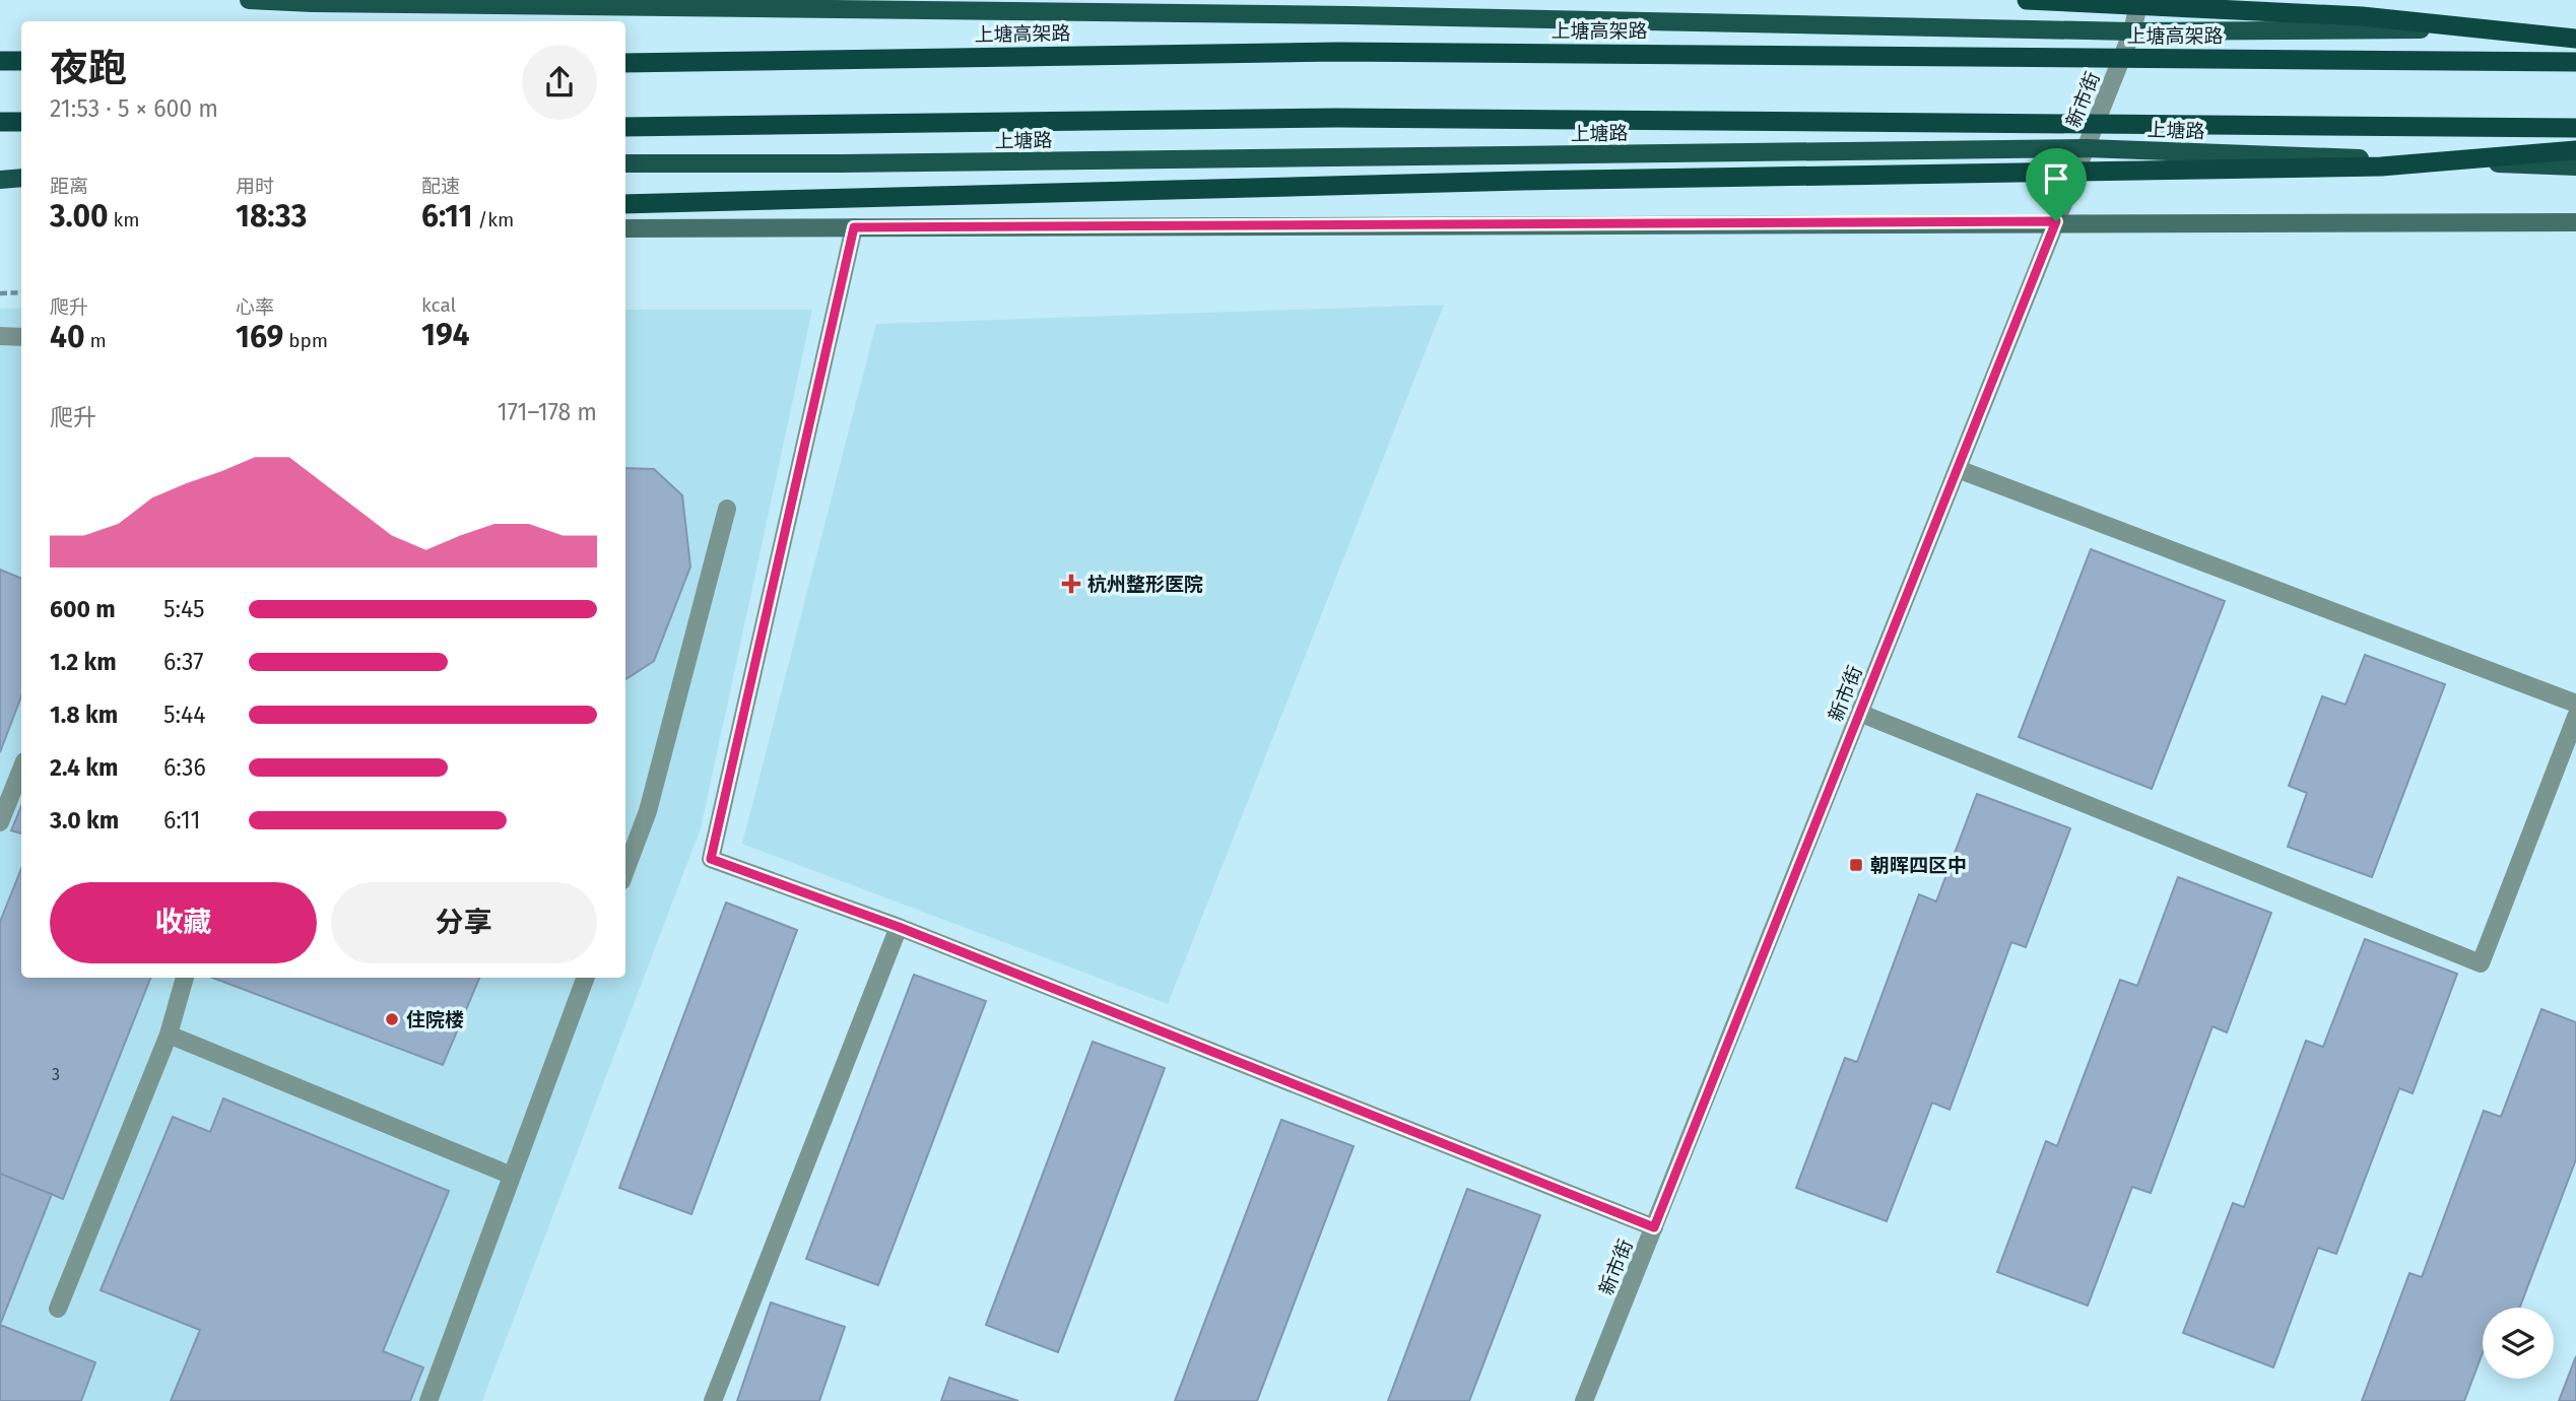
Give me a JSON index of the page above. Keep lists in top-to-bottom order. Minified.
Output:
{"streets":{"highway":["上塘高架路"],"main road":["上塘路"],"street":["新市街"]},"crossings":[["新市街","上塘路"]],"places":{"health":["杭州整形医院"],"transit":["朝晖四区中"],"other":["住院楼"]},"house_numbers":["3"],"page":{"heading":["夜跑","21:53 · 5 × 600 m"],"stats":[["距离","3.00 km"],["用时","18:33"],["配速","6:11 /km"],["爬升","40 m"],["心率","169 bpm"],["kcal","194"]],"chart":["爬升","171–178 m"],"list":[{"name":"600 m","note":"5:45"},{"name":"1.2 km","note":"6:37"},{"name":"1.8 km","note":"5:44"},{"name":"2.4 km","note":"6:36"},{"name":"3.0 km","note":"6:11"}],"buttons":["收藏","分享"]}}
